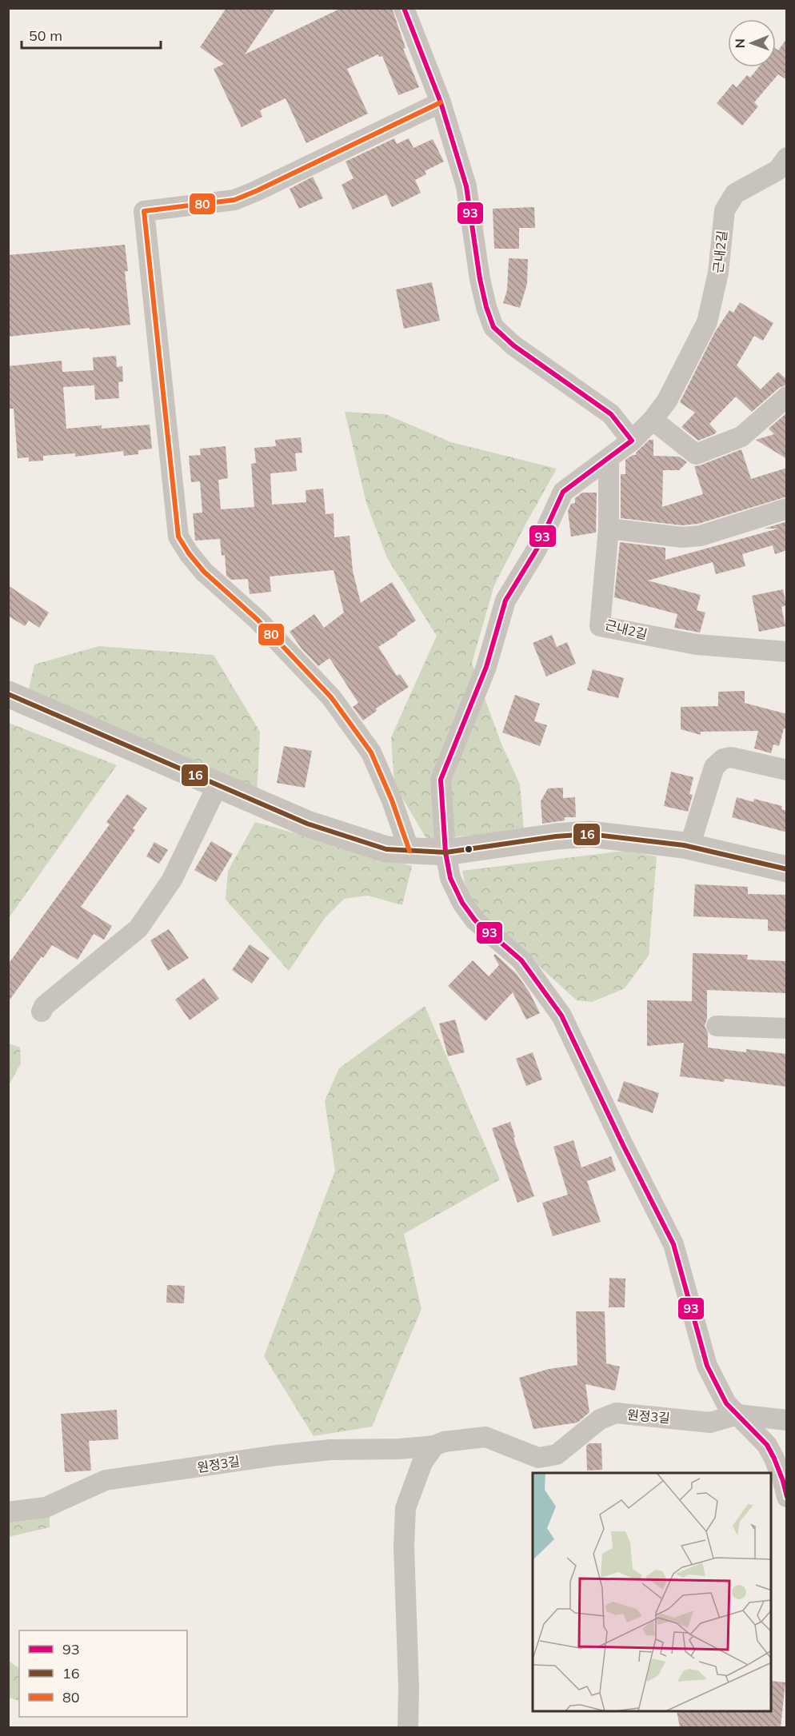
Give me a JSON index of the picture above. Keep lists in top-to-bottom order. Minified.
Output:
{"streets":{"street":["근내2길","원정3길"]},"lines":["transit line 93","transit line 80","transit line 16"],"legend":["93","16","80"],"scale_bar":"50 m","north":"left"}
